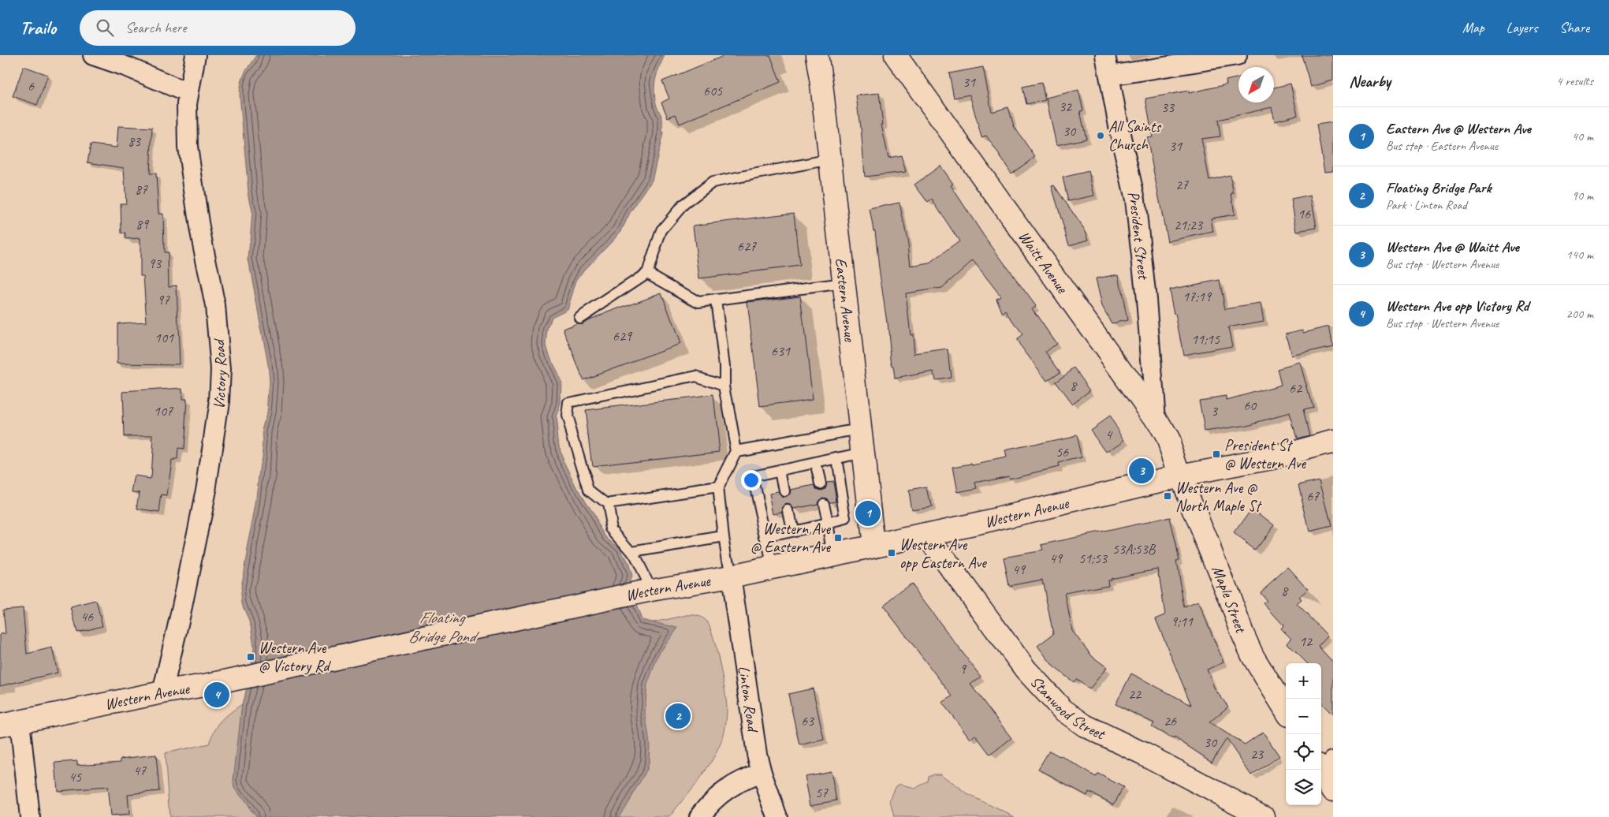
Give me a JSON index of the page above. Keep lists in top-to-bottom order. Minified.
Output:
{"streets":{"main road":["Waitt Avenue","Eastern Avenue","Western Avenue","Maple Street","Stanwood Street"],"street":["President Street","Victory Road","Linton Road"]},"crossings":[["President Street","Waitt Avenue"],["Waitt Avenue","Western Avenue"],["Waitt Avenue","Maple Street"],["Eastern Avenue","Western Avenue"],["Victory Road","Western Avenue"],["Western Avenue","Maple Street"],["Western Avenue","Linton Road"],["Western Avenue","Stanwood Street"]],"water":["Floating Bridge Pond"],"places":{"other":["All Saints Church"],"transit":["President St @ Western Ave","Western Ave @ North Maple St","Western Ave @ Eastern Ave","Western Ave opp Eastern Ave","Western Ave @ Victory Rd"]},"house_numbers":["31","6","605","32","33","30","83","31","27","87","16","89","21;23","627","93","17;19","97","629","101","11;15","631","8","62","60","107","3","4","56","67","53A;53B","49","51;53","49","8","46","9;11","12","9","22","63","26","30","23","47","45","57"],"north":"bottom left","page":{"header":"Trailo","search":"Search here","nav":["Map","Layers","Share"],"heading":["Nearby","4 results"],"list":[{"mark":"1","name":"Eastern Ave @ Western Ave","note":"Bus stop · Eastern Avenue","value":"40 m"},{"mark":"2","name":"Floating Bridge Park","note":"Park · Linton Road","value":"90 m"},{"mark":"3","name":"Western Ave @ Waitt Ave","note":"Bus stop · Western Avenue","value":"140 m"},{"mark":"4","name":"Western Ave opp Victory Rd","note":"Bus stop · Western Avenue","value":"200 m"}],"pins":["3","1","4","2"],"map_buttons":["+","−"]}}
